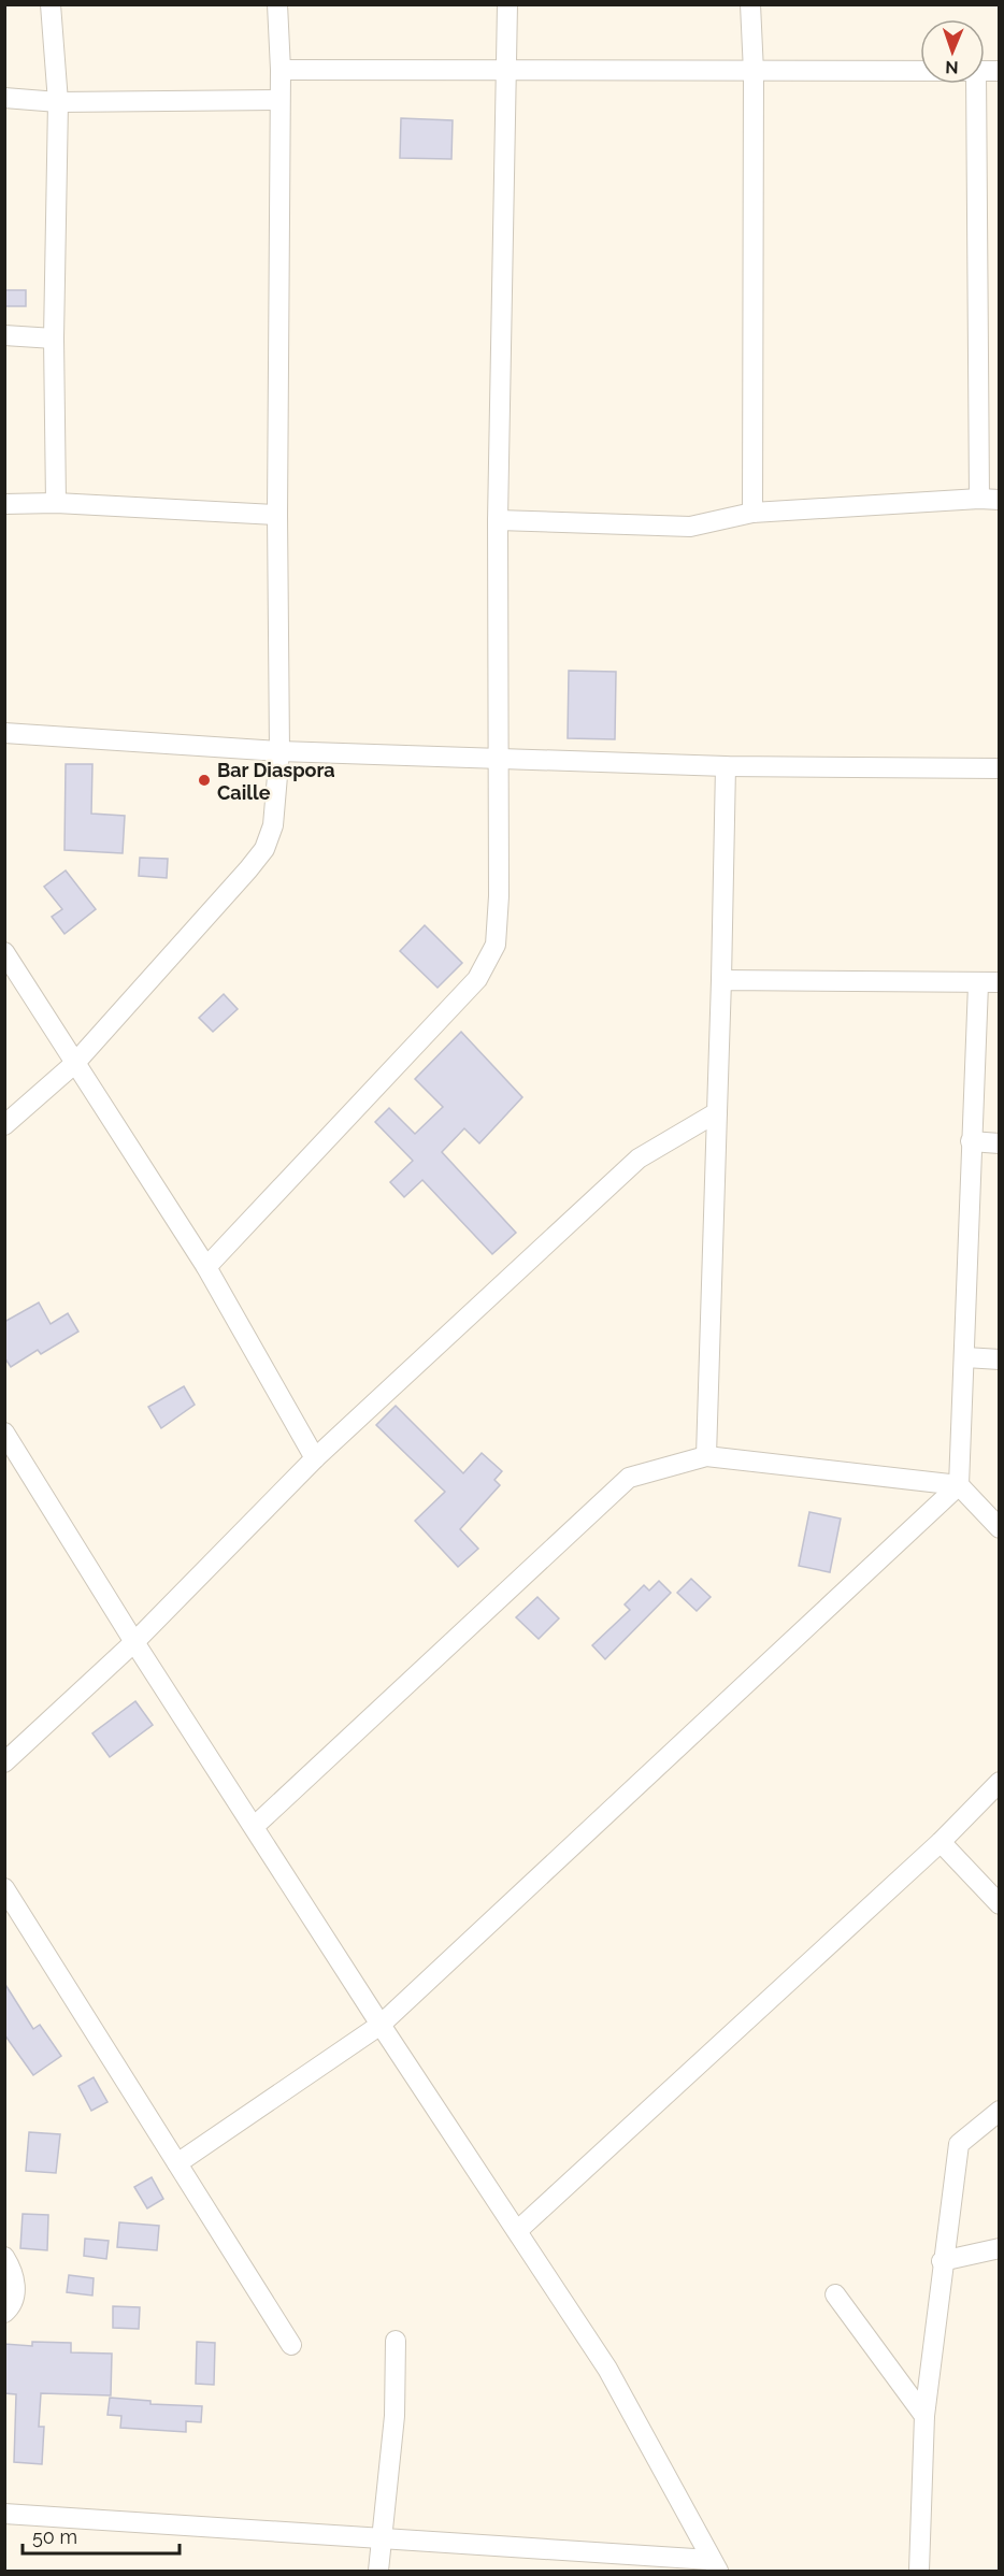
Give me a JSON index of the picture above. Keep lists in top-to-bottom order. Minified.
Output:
{"places":["Bar Diaspora Caille"],"scale_bar":"50 m","north":"bottom"}
